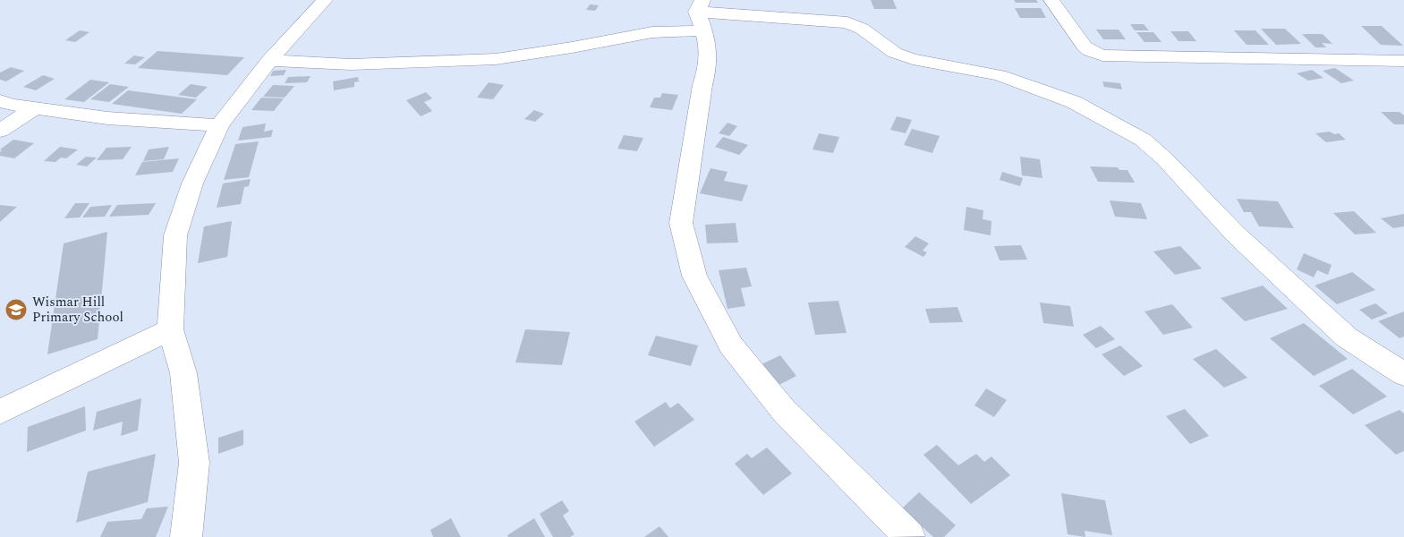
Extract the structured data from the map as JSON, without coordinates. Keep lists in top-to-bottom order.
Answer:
{
  "places": {
    "school or university": ["Wismar Hill Primary School"]
  }
}
